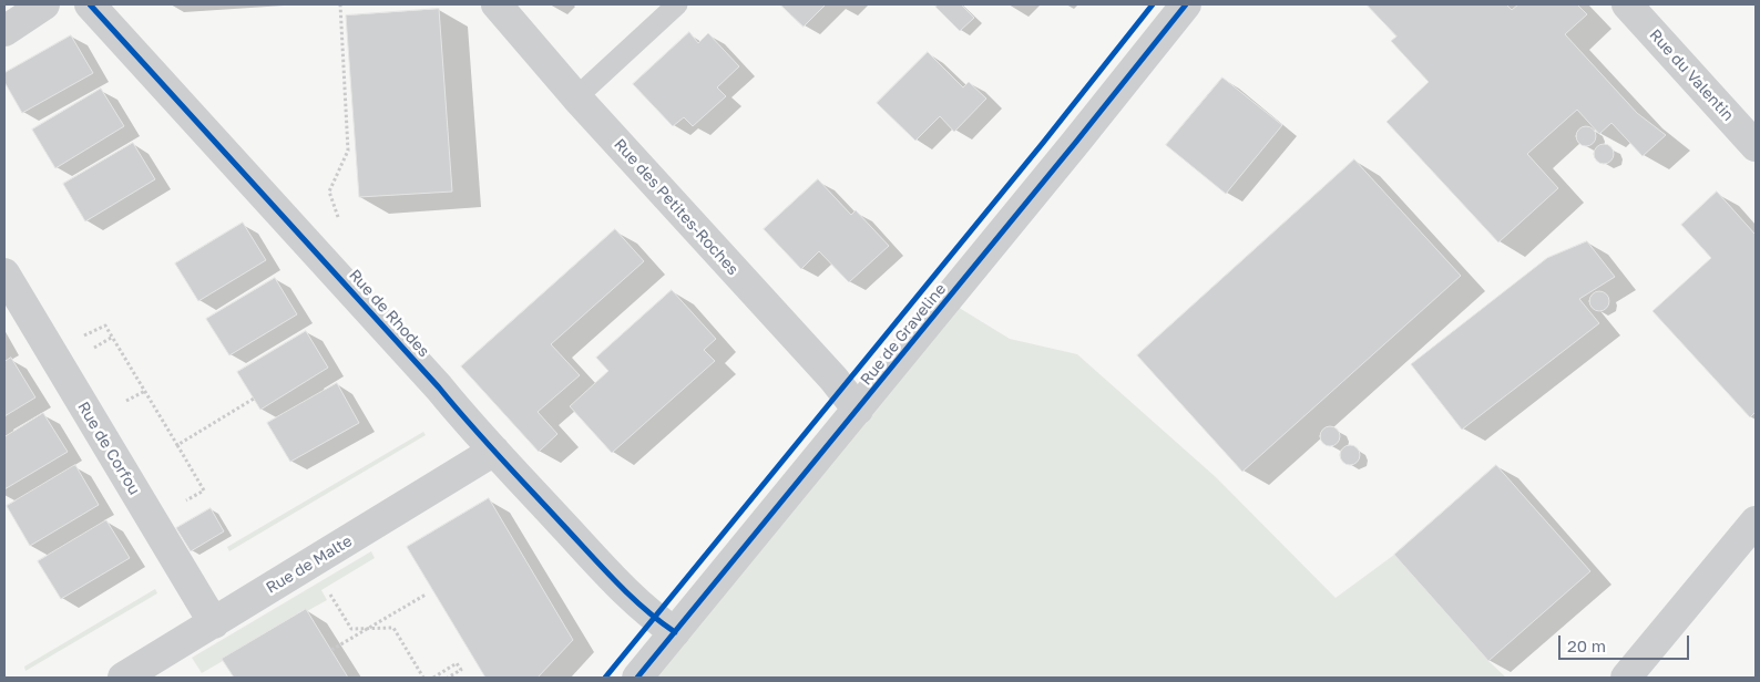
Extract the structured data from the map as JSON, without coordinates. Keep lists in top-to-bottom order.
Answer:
{
  "streets": {
    "street": [
      "Rue du Valentin",
      "Rue des Petites-Roches",
      "Rue de Rhodes",
      "Rue de Graveline",
      "Rue de Corfou",
      "Rue de Malte"
    ]
  },
  "crossings": [
    ["Rue des Petites-Roches", "Rue de Graveline"],
    ["Rue de Rhodes", "Rue de Graveline"],
    ["Rue de Rhodes", "Rue de Malte"],
    ["Rue de Corfou", "Rue de Malte"]
  ],
  "scale_bar": "20 m"
}
